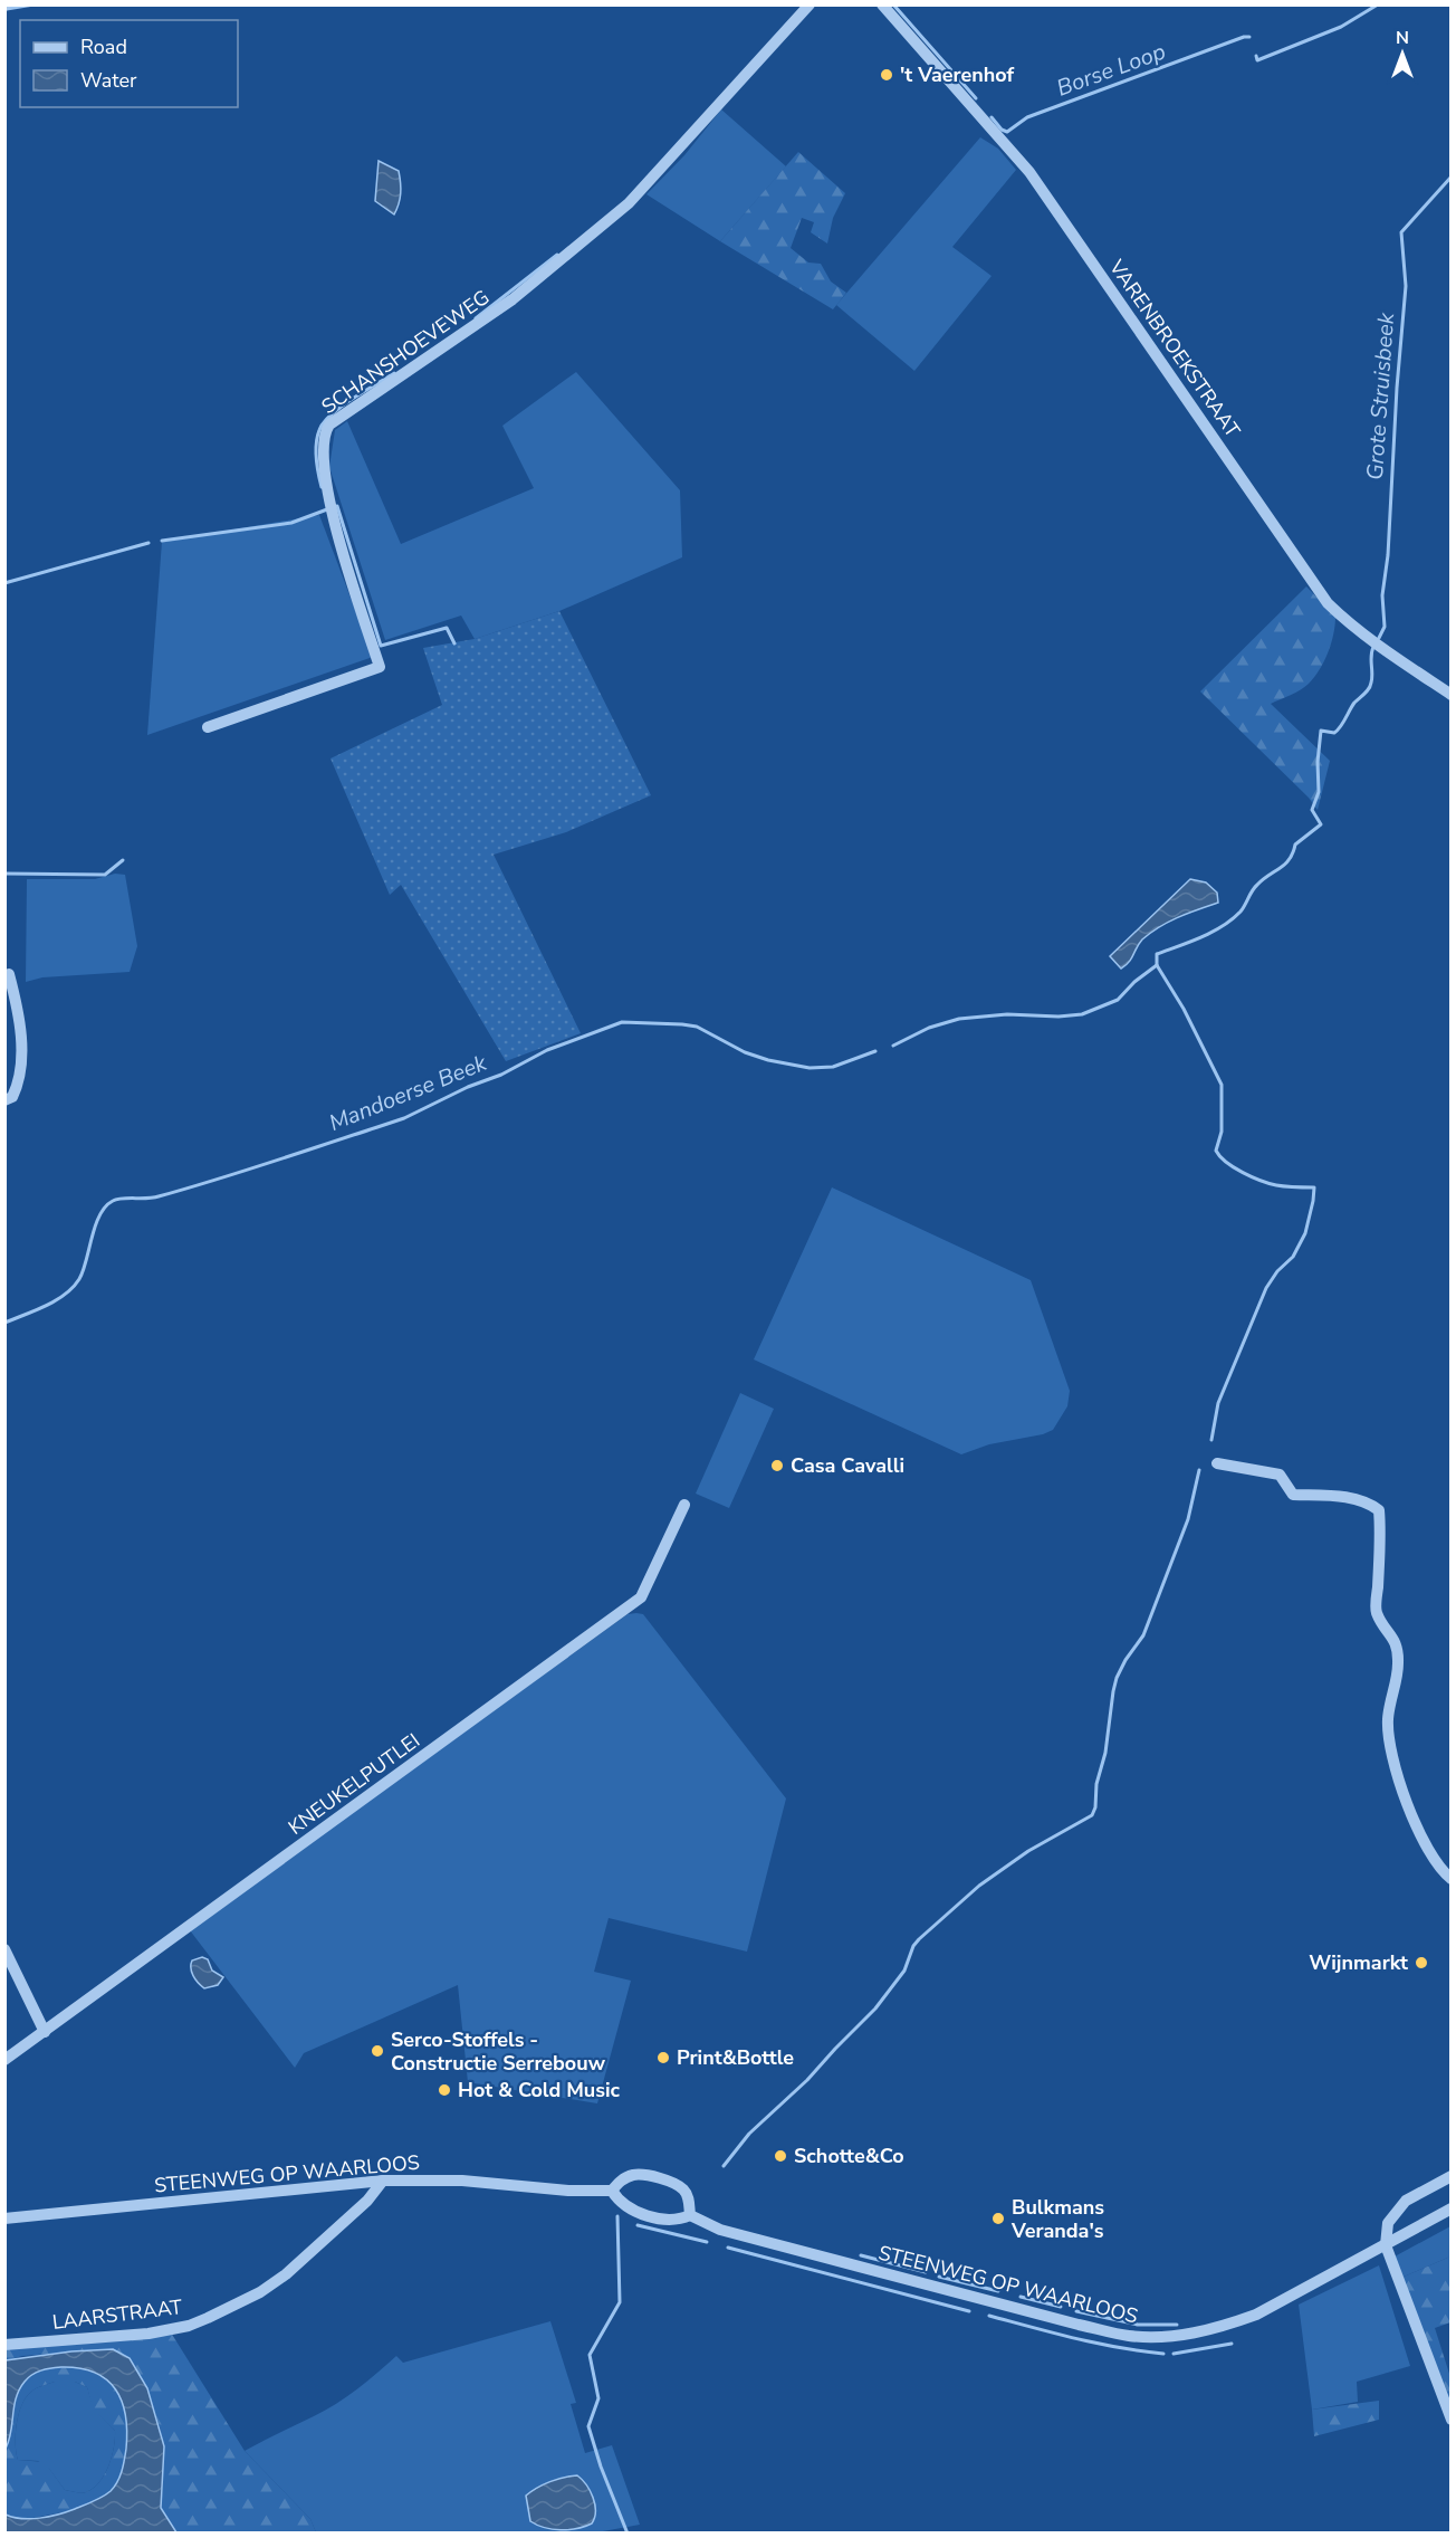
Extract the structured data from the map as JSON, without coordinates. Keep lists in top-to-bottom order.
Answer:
{
  "streets": {
    "street": [
      "VARENBROEKSTRAAT",
      "SCHANSHOEVEWEG",
      "KNEUKELPUTLEI",
      "STEENWEG OP WAARLOOS",
      "LAARSTRAAT"
    ]
  },
  "crossings": [
    ["STEENWEG OP WAARLOOS", "LAARSTRAAT"]
  ],
  "water": ["Borse Loop", "Grote Struisbeek", "Mandoerse Beek"],
  "places": [
    "'t Vaerenhof",
    "Casa Cavalli",
    "Wijnmarkt",
    "Serco-Stoffels - Constructie Serrebouw",
    "Print&Bottle",
    "Hot & Cold Music",
    "Schotte&Co",
    "Bulkmans Veranda's"
  ],
  "legend": ["Road", "Water"],
  "north": "top"
}
